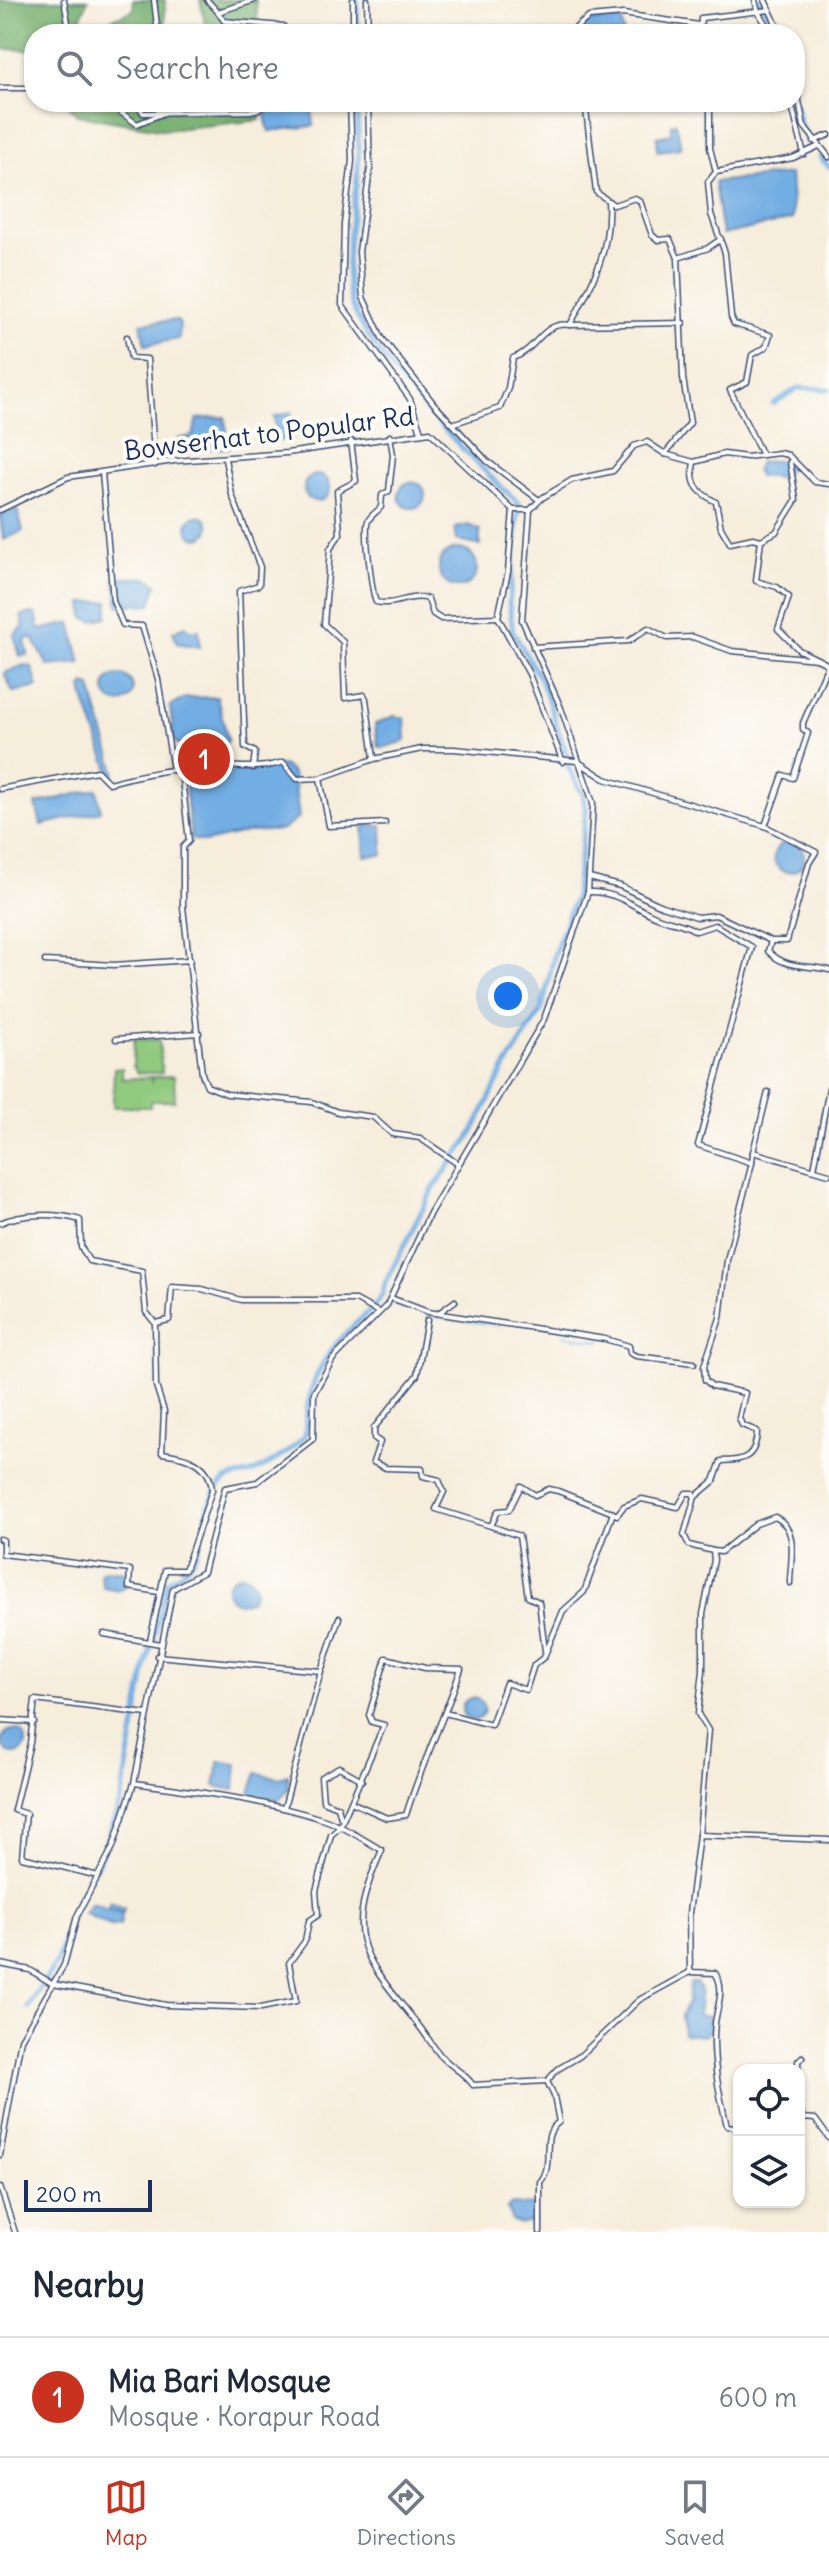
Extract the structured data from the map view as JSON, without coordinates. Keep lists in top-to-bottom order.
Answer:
{
  "streets": {
    "street": ["Bowserhat to Popular Rd"]
  },
  "scale_bar": "200 m",
  "page": {
    "search": "Search here",
    "pins": "1",
    "scale": "200 m",
    "heading": "Nearby",
    "list": [
      {
        "mark": "1",
        "name": "Mia Bari Mosque",
        "note": "Mosque · Korapur Road",
        "value": "600 m"
      }
    ],
    "nav": ["Map", "Directions", "Saved"]
  }
}
